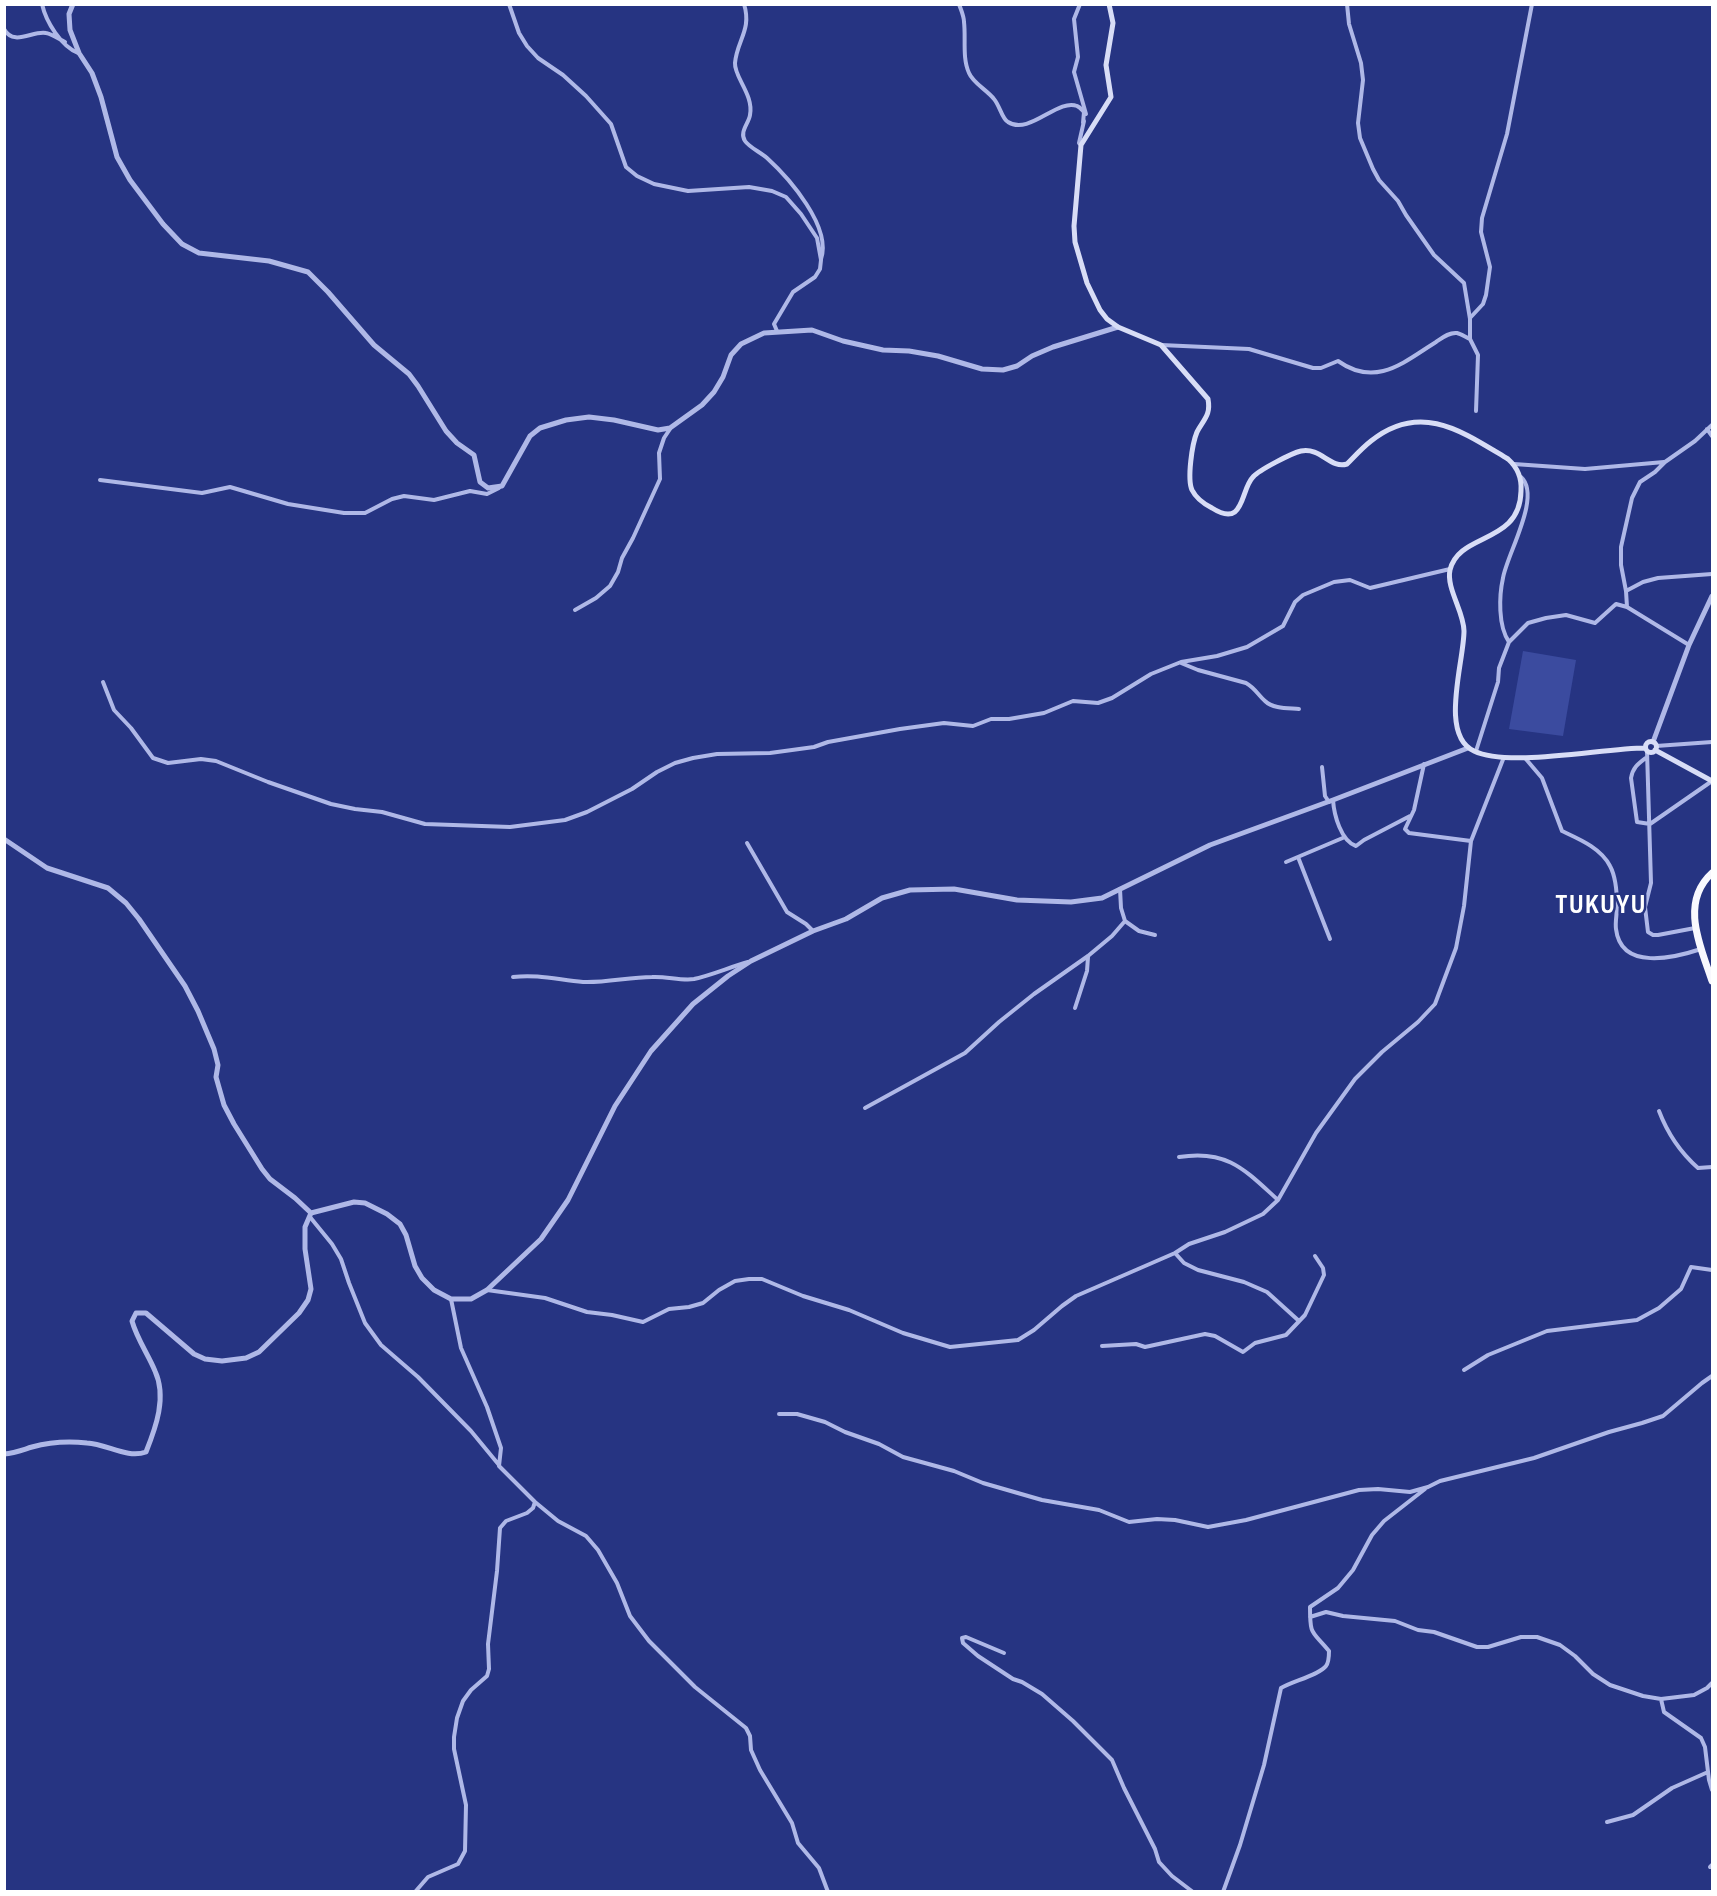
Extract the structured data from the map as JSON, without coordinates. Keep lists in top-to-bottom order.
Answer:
{
  "districts": ["TUKUYU"]
}
